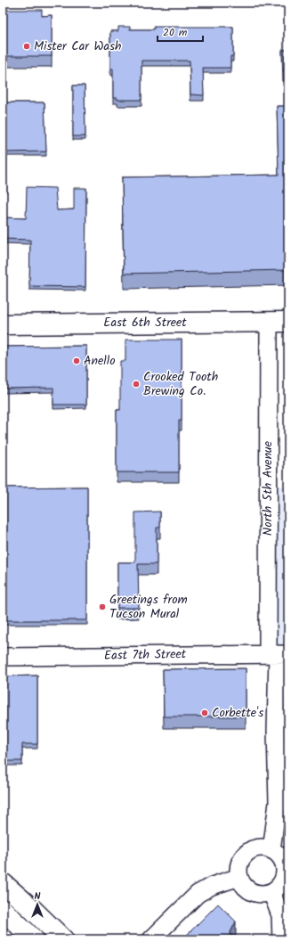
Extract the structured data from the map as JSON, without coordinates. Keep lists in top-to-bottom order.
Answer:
{
  "streets": {
    "main road": ["East 6th Street"],
    "street": ["North 5th Avenue", "East 7th Street"]
  },
  "crossings": [
    ["East 6th Street", "North 5th Avenue"],
    ["North 5th Avenue", "East 7th Street"]
  ],
  "places": [
    "Mister Car Wash",
    "Anello",
    "Crooked Tooth Brewing Co.",
    "Greetings from Tucson Mural",
    "Corbette's"
  ],
  "scale_bar": "20 m",
  "north": "top"
}
